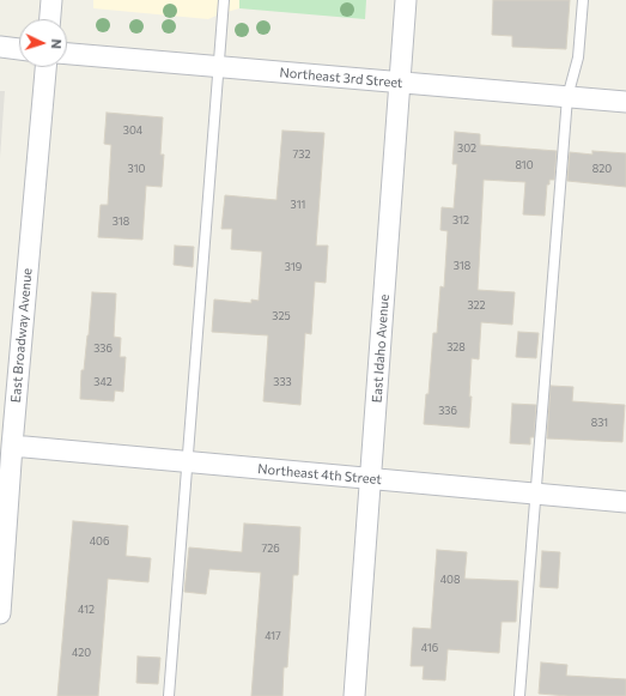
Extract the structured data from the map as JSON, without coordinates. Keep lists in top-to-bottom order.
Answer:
{
  "streets": {
    "street": [
      "Northeast 3rd Street",
      "East Broadway Avenue",
      "East Idaho Avenue",
      "Northeast 4th Street"
    ]
  },
  "crossings": [
    ["Northeast 3rd Street", "East Idaho Avenue"],
    ["East Broadway Avenue", "Northeast 4th Street"],
    ["East Idaho Avenue", "Northeast 4th Street"]
  ],
  "house_numbers": [
    "304",
    "302",
    "732",
    "810",
    "310",
    "820",
    "311",
    "312",
    "318",
    "318",
    "319",
    "322",
    "325",
    "328",
    "336",
    "342",
    "333",
    "336",
    "831",
    "406",
    "726",
    "408",
    "412",
    "417",
    "416",
    "420"
  ],
  "north": "right"
}
